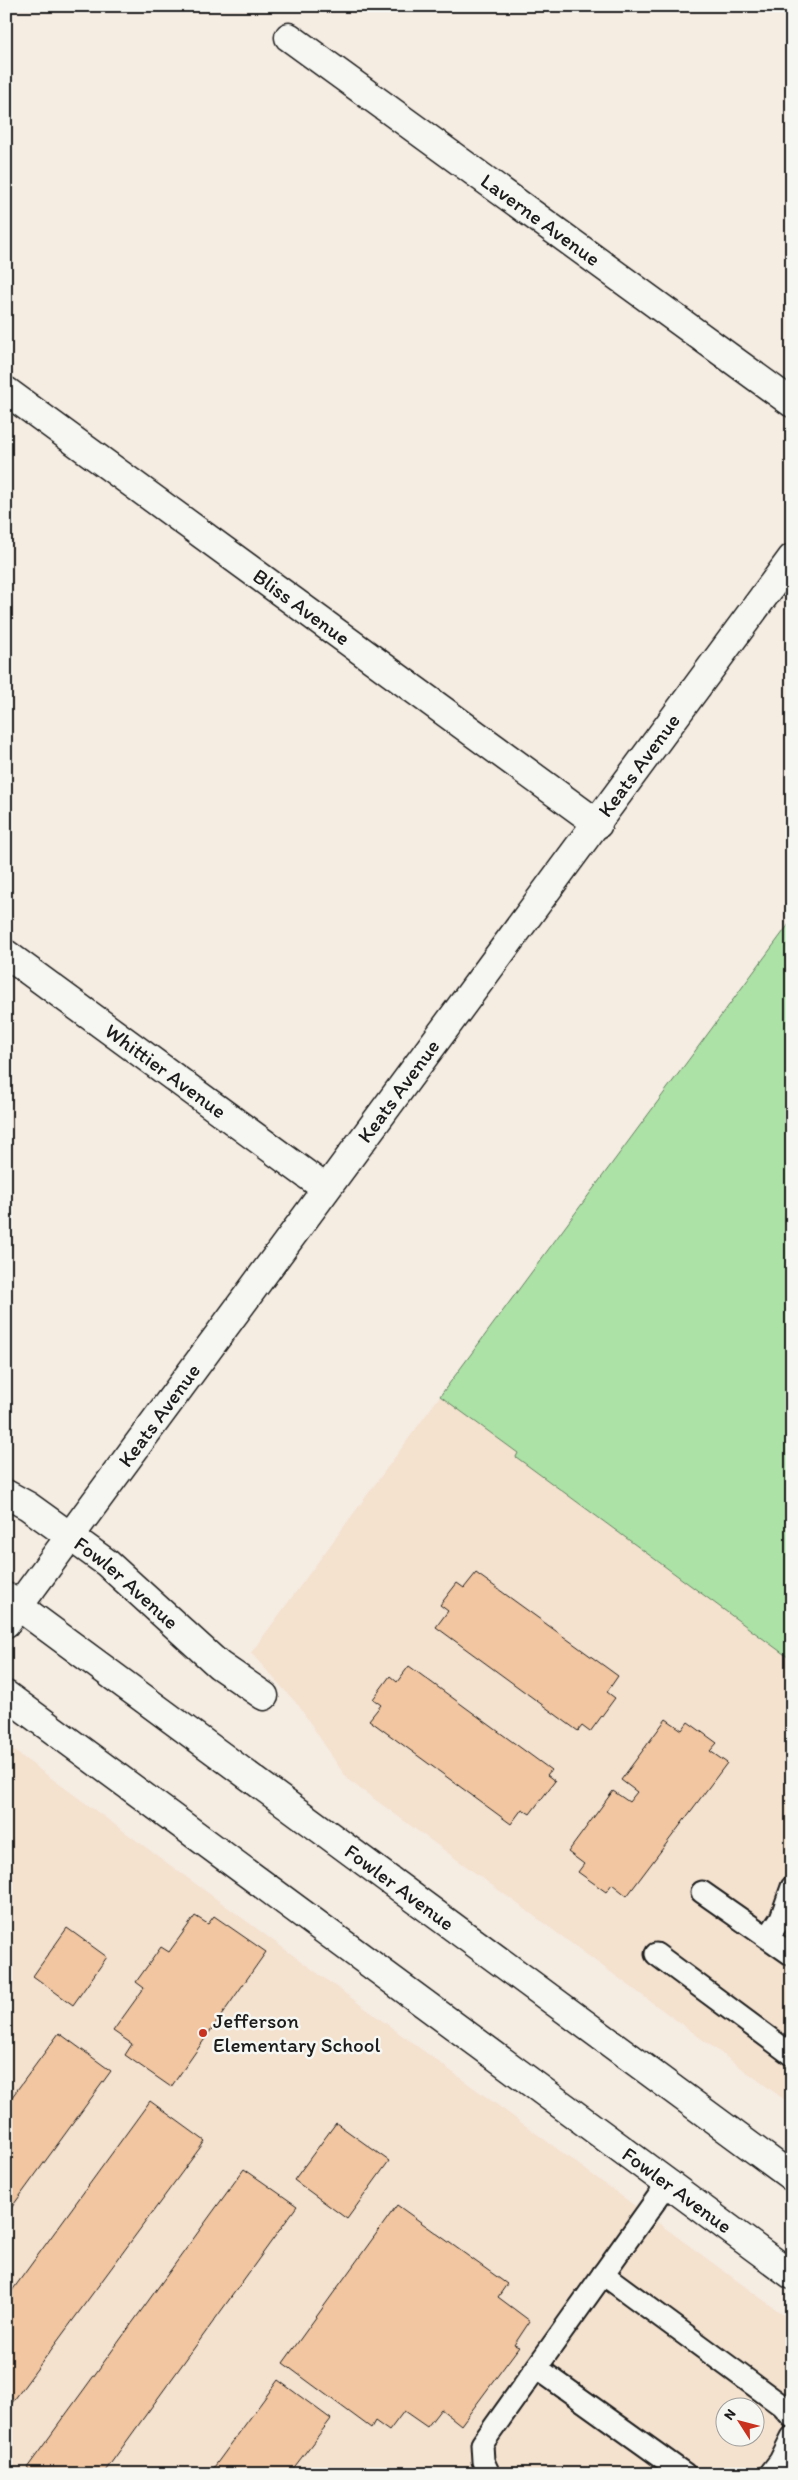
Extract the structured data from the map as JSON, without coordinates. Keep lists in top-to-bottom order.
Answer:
{
  "streets": {
    "street": [
      "Laverne Avenue",
      "Bliss Avenue",
      "Keats Avenue",
      "Whittier Avenue",
      "Fowler Avenue"
    ]
  },
  "crossings": [
    ["Bliss Avenue", "Keats Avenue"],
    ["Keats Avenue", "Whittier Avenue"],
    ["Keats Avenue", "Fowler Avenue"]
  ],
  "places": ["Jefferson Elementary School"],
  "north": "top left"
}
